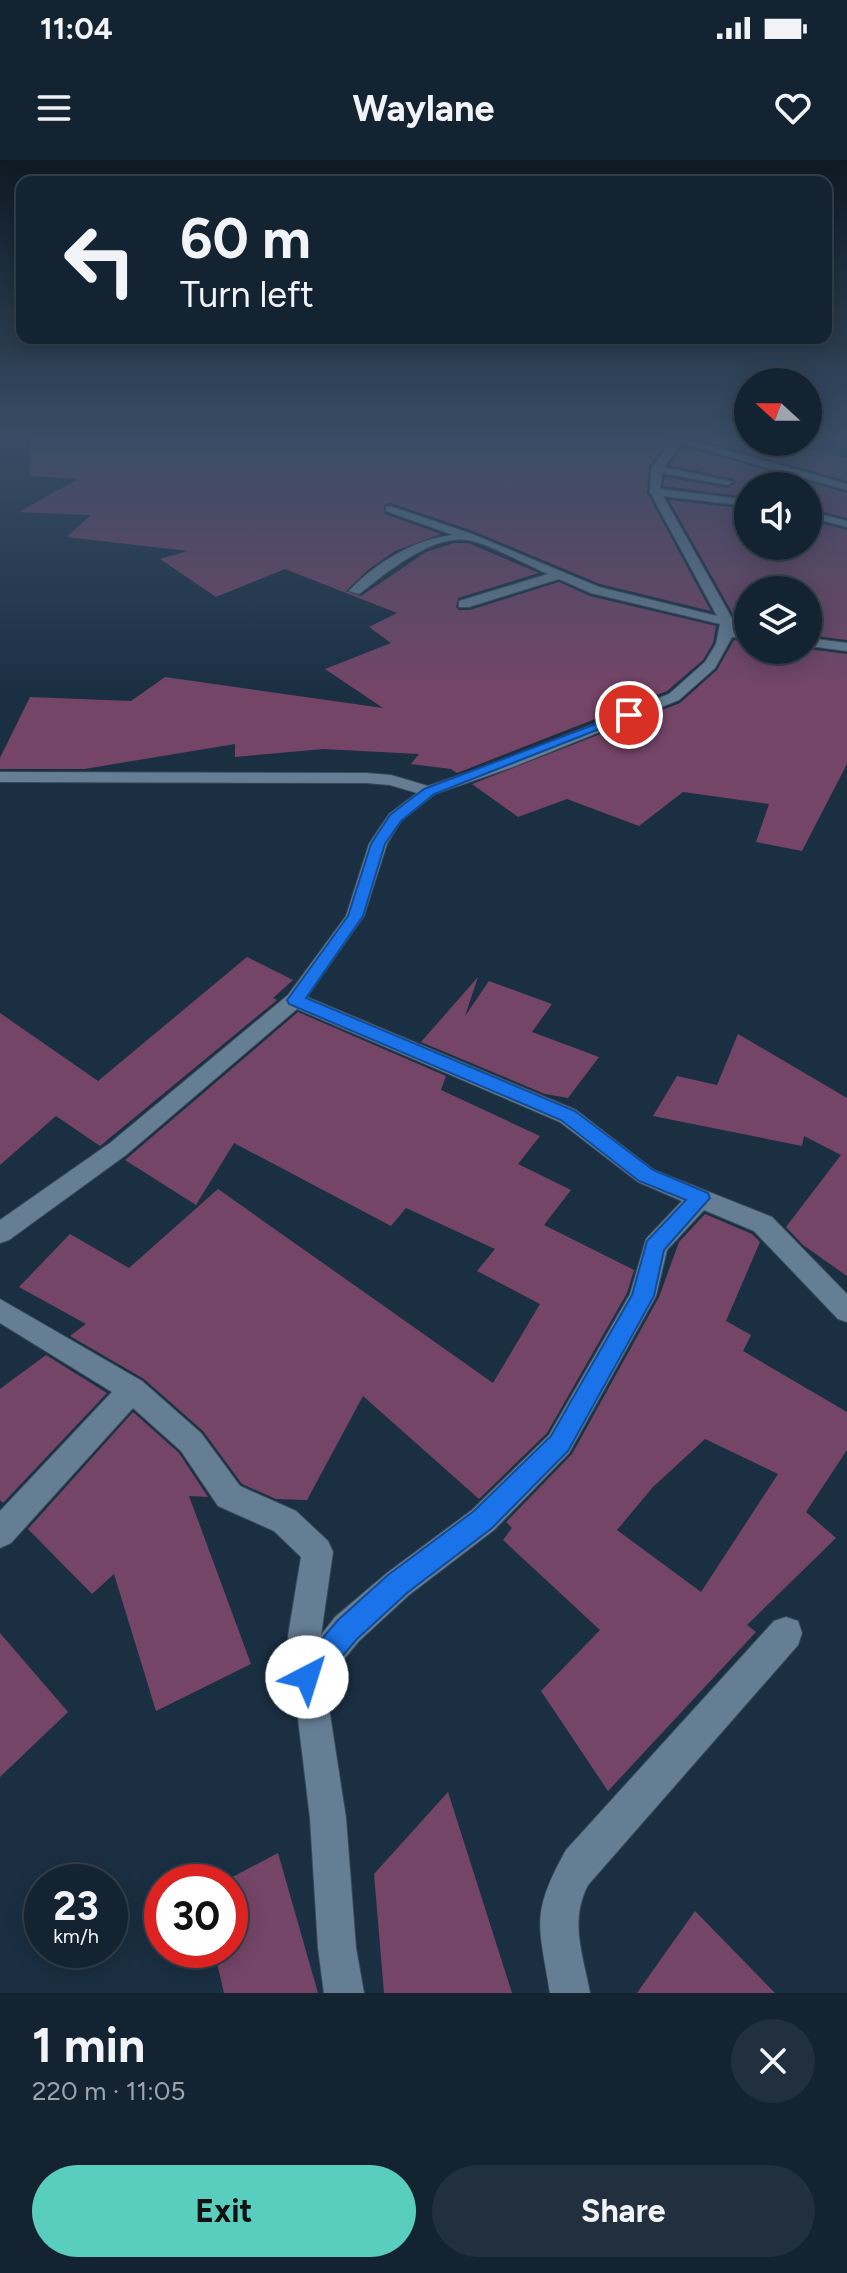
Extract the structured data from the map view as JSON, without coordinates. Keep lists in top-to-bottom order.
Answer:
{
  "north": "left",
  "page": {
    "status": "11:04",
    "header": "Waylane",
    "turn": ["60 m", "Turn left"],
    "speed": "23 km/h",
    "limit": "30",
    "heading": ["1 min", "220 m · 11:05"],
    "buttons": ["Exit", "Share"]
  }
}
